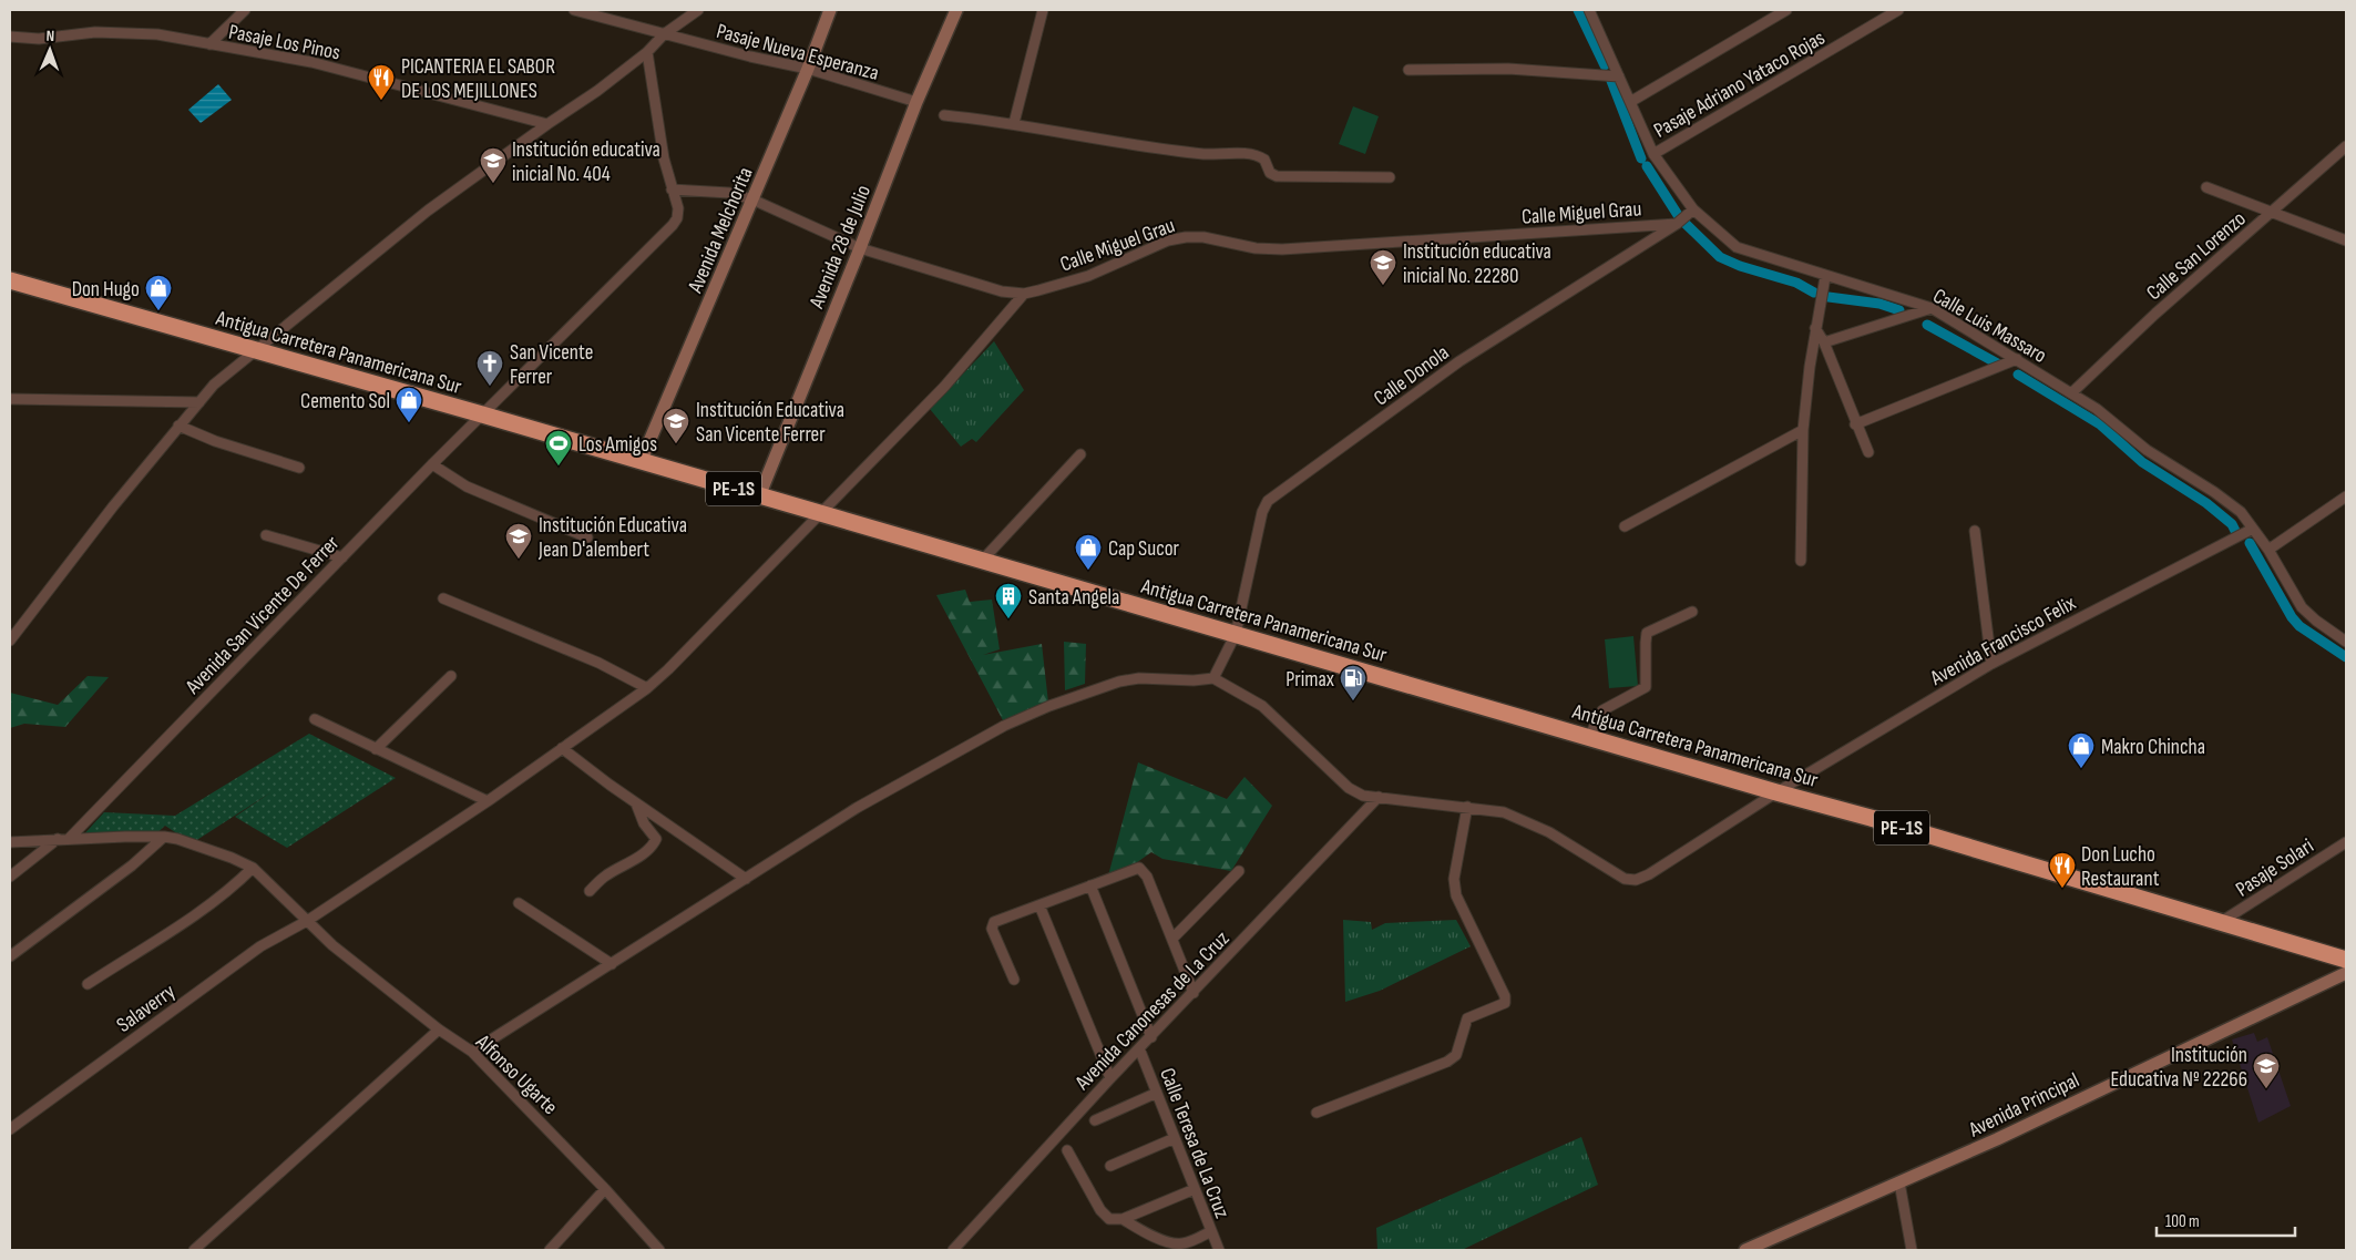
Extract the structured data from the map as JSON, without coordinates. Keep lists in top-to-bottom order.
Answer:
{
  "streets": {
    "highway": ["Antigua Carretera Panamericana Sur", "PE-1S"],
    "main road": ["Avenida Melchorita", "Avenida 28 de Julio", "Avenida Principal"],
    "street": [
      "Pasaje Los Pinos",
      "Pasaje Nueva Esperanza",
      "Pasaje Adriano Yataco Rojas",
      "Calle Miguel Grau",
      "Calle San Lorenzo",
      "Calle Luis Massaro",
      "Calle Donola",
      "Avenida San Vicente De Ferrer",
      "Avenida Francisco Felix",
      "Pasaje Solari",
      "Salaverry",
      "Avenida Canonesas de La Cruz",
      "Alfonso Ugarte",
      "Calle Teresa de La Cruz"
    ]
  },
  "crossings": [
    ["Pasaje Nueva Esperanza", "Avenida Melchorita"],
    ["Pasaje Nueva Esperanza", "Avenida 28 de Julio"],
    ["Pasaje Adriano Yataco Rojas", "Calle Luis Massaro"],
    ["Calle Miguel Grau", "Avenida Melchorita"],
    ["Calle Miguel Grau", "Avenida 28 de Julio"],
    ["Calle Miguel Grau", "Calle Donola"],
    ["Calle Miguel Grau", "Avenida San Vicente De Ferrer"],
    ["Calle Miguel Grau", "Salaverry"],
    ["Avenida Melchorita", "Antigua Carretera Panamericana Sur"],
    ["Avenida 28 de Julio", "Antigua Carretera Panamericana Sur"],
    ["Calle San Lorenzo", "Calle Luis Massaro"],
    ["Calle Luis Massaro", "Calle Donola"],
    ["Calle Luis Massaro", "Avenida Francisco Felix"],
    ["Antigua Carretera Panamericana Sur", "Calle Donola"],
    ["Antigua Carretera Panamericana Sur", "Avenida San Vicente De Ferrer"],
    ["Antigua Carretera Panamericana Sur", "Avenida Francisco Felix"],
    ["Antigua Carretera Panamericana Sur", "Pasaje Solari"],
    ["Antigua Carretera Panamericana Sur", "Salaverry"],
    ["Salaverry", "Alfonso Ugarte"],
    ["Avenida Canonesas de La Cruz", "Calle Teresa de La Cruz"]
  ],
  "places": {
    "restaurant": ["PICANTERIA EL SABOR DE LOS MEJILLONES", "Don Lucho Restaurant"],
    "school or university": [
      "Institución educativa inicial No. 404",
      "Institución educativa inicial No. 22280",
      "Institución Educativa San Vicente Ferrer",
      "Institución Educativa Jean D'alembert",
      "Institución Educativa Nº 22266"
    ],
    "shop": [
      "Don Hugo",
      "Cemento Sol",
      "Cap Sucor",
      "Makro Chincha"
    ],
    "church": ["San Vicente Ferrer"],
    "sports": ["Los Amigos"],
    "building": ["Santa Angela"],
    "fuel station": ["Primax"]
  },
  "scale_bar": "100 m",
  "north": "top"
}
